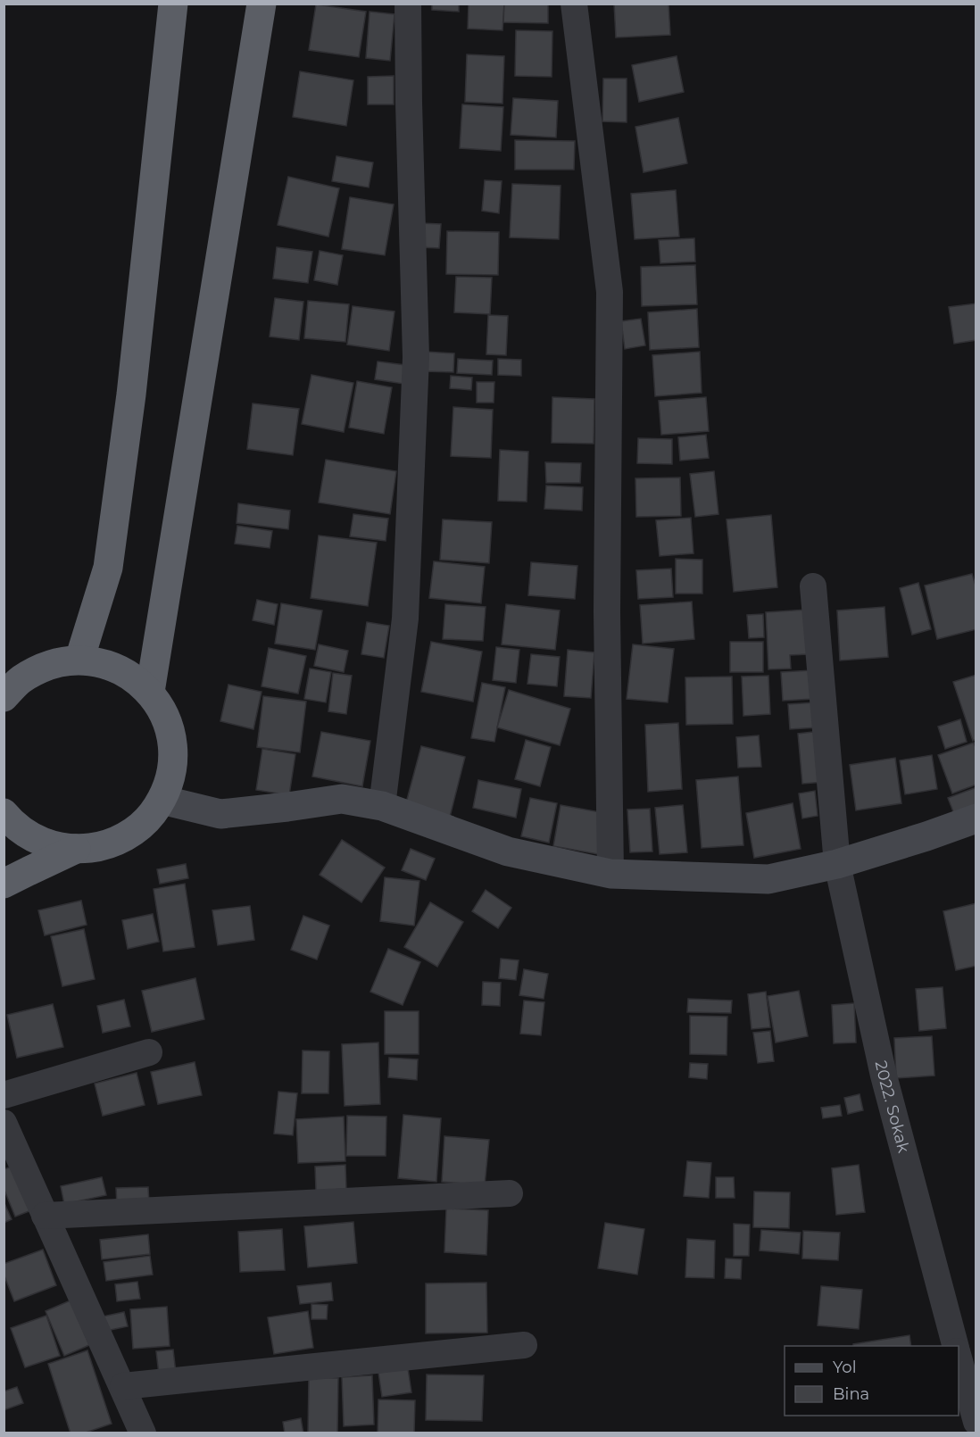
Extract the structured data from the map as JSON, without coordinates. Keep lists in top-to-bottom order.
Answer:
{
  "streets": {
    "street": ["2022. Sokak"]
  },
  "legend": ["Yol", "Bina"]
}
